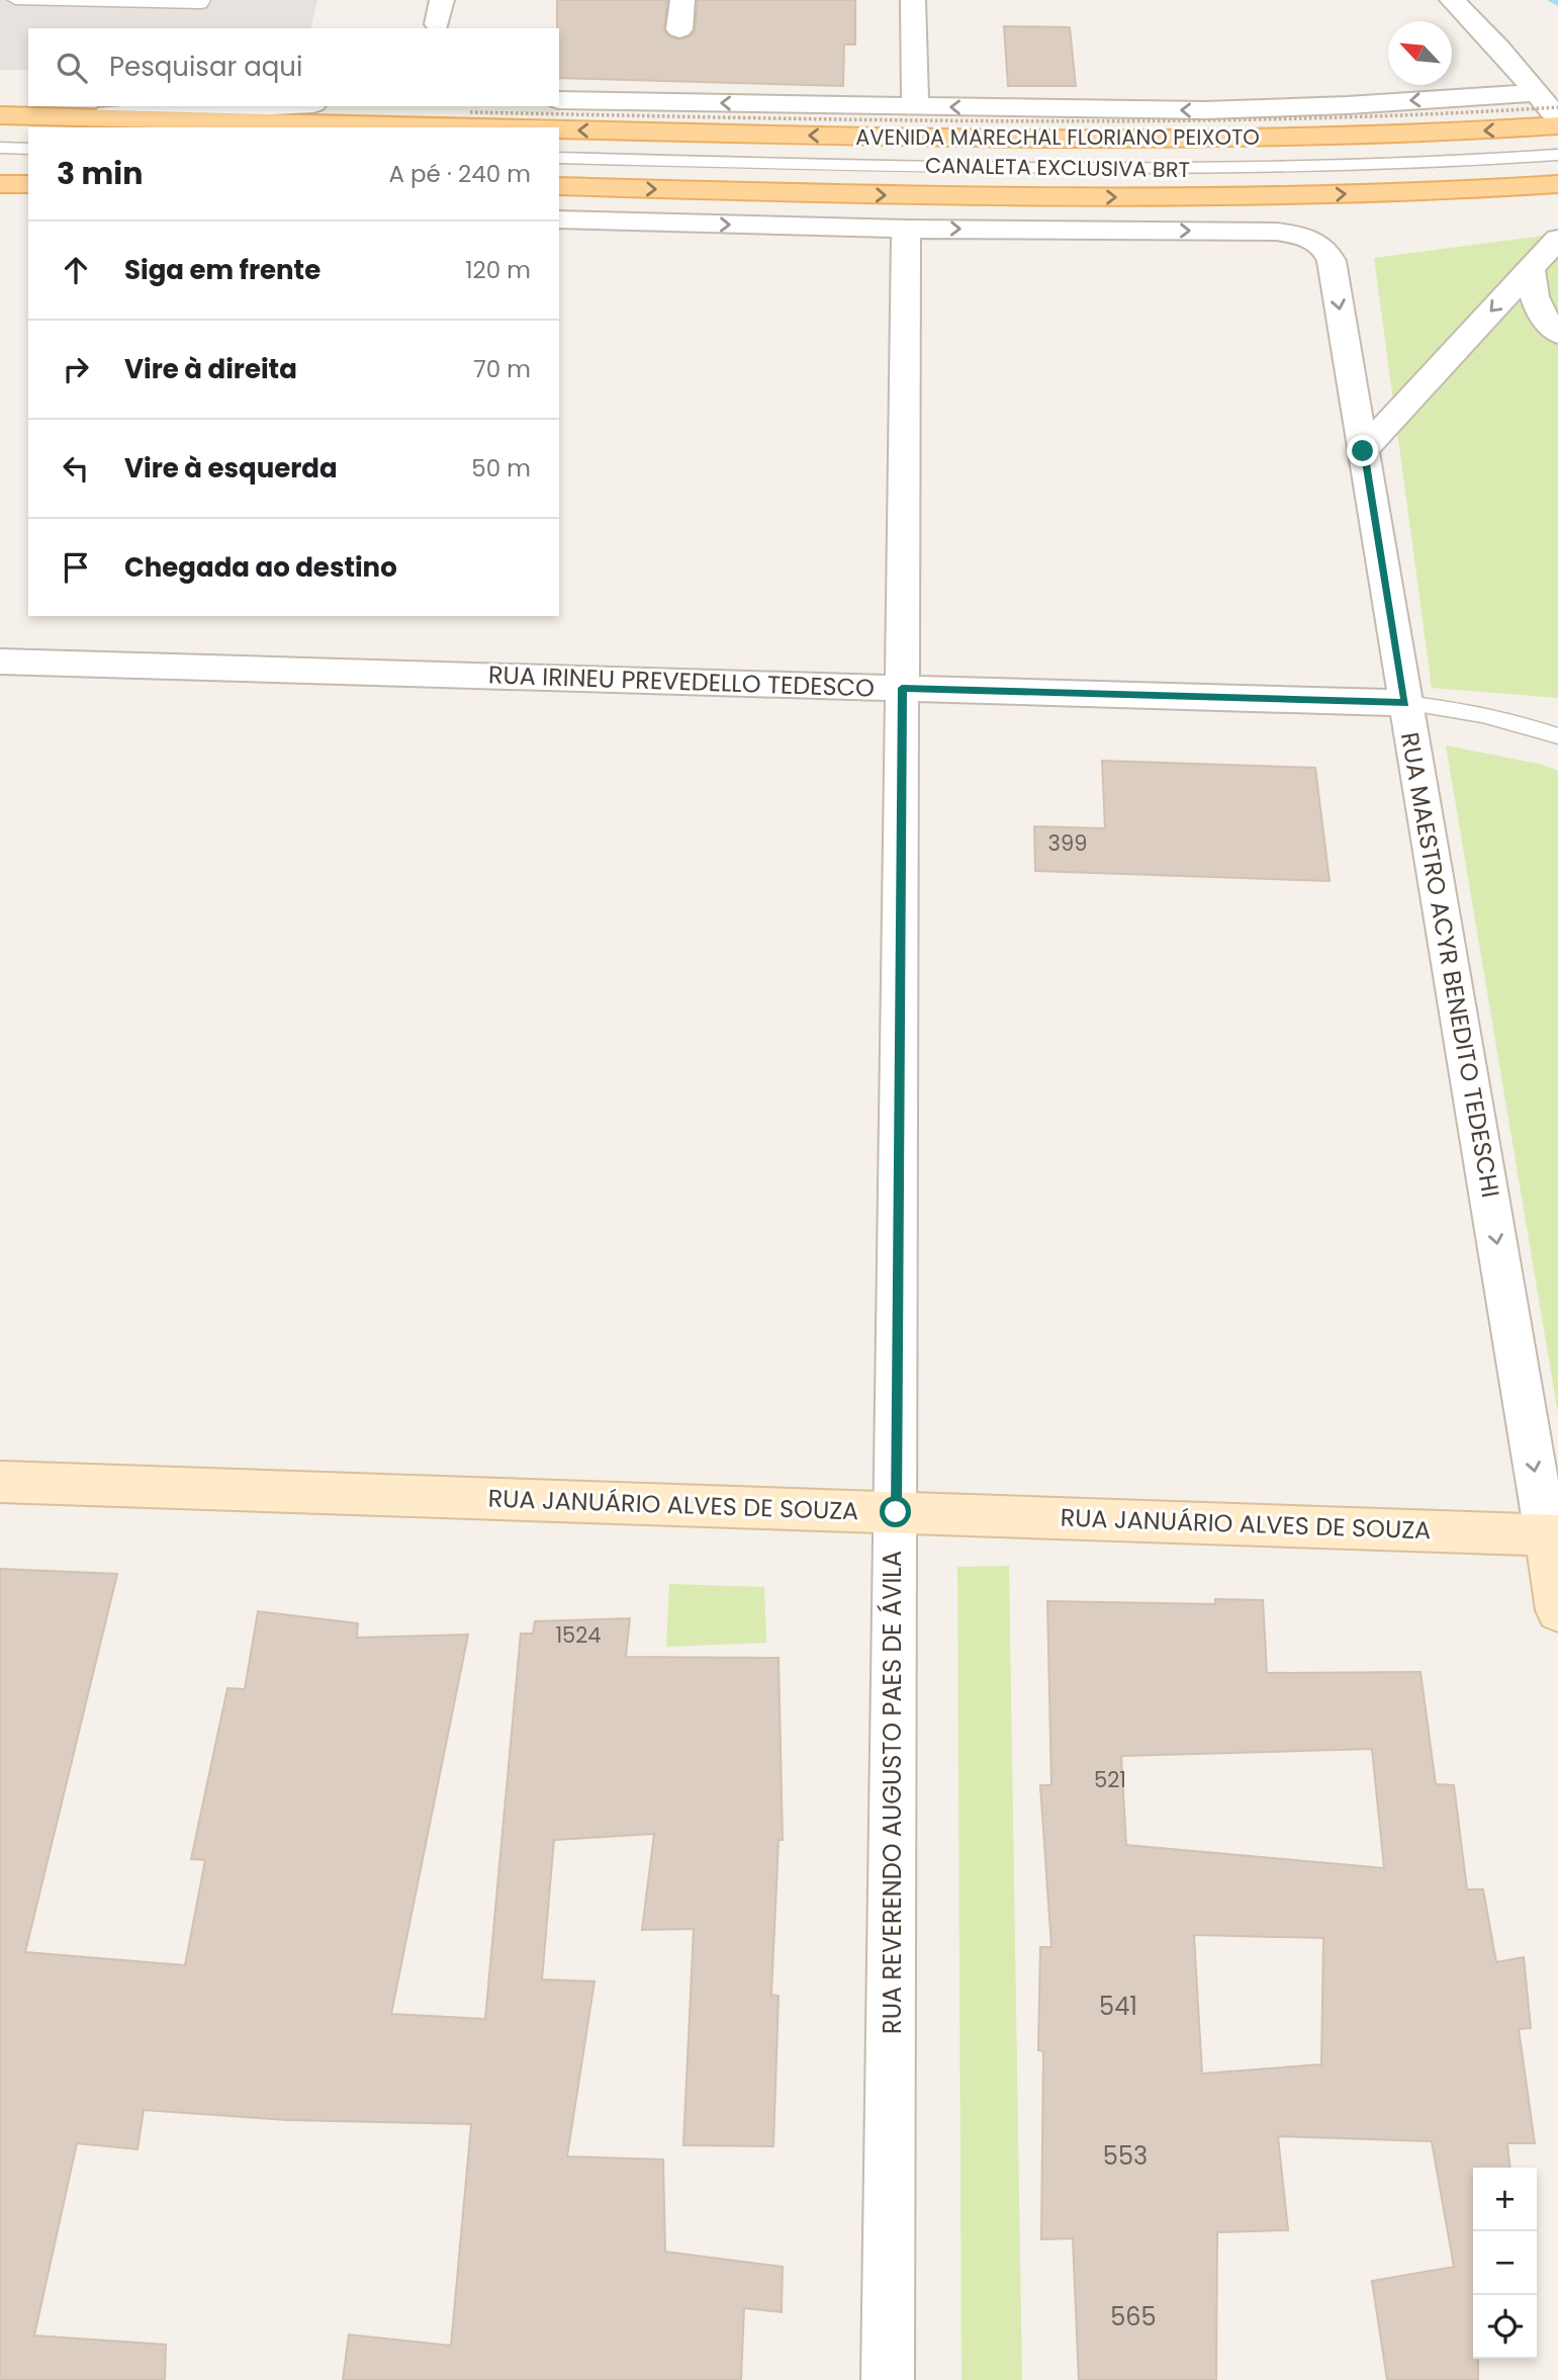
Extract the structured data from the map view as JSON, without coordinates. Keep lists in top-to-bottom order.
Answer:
{
  "streets": {
    "main road": ["AVENIDA MARECHAL FLORIANO PEIXOTO", "RUA MAESTRO ACYR BENEDITO TEDESCHI", "RUA JANUÁRIO ALVES DE SOUZA"],
    "street": ["RUA IRINEU PREVEDELLO TEDESCO", "RUA REVERENDO AUGUSTO PAES DE ÁVILA"],
    "lane": ["CANALETA EXCLUSIVA BRT"]
  },
  "crossings": [
    ["RUA IRINEU PREVEDELLO TEDESCO", "RUA MAESTRO ACYR BENEDITO TEDESCHI"],
    ["RUA IRINEU PREVEDELLO TEDESCO", "RUA REVERENDO AUGUSTO PAES DE ÁVILA"],
    ["RUA MAESTRO ACYR BENEDITO TEDESCHI", "RUA JANUÁRIO ALVES DE SOUZA"],
    ["RUA MAESTRO ACYR BENEDITO TEDESCHI", "RUA REVERENDO AUGUSTO PAES DE ÁVILA"],
    ["RUA JANUÁRIO ALVES DE SOUZA", "RUA REVERENDO AUGUSTO PAES DE ÁVILA"]
  ],
  "one_way": ["RUA MAESTRO ACYR BENEDITO TEDESCHI"],
  "house_numbers": [
    "399",
    "1524",
    "521",
    "541",
    "553",
    "565"
  ],
  "north": "top left",
  "page": {
    "search": "Pesquisar aqui",
    "heading": ["3 min", "A pé · 240 m"],
    "list": [
      ["Siga em frente", "120 m"],
      ["Vire à direita", "70 m"],
      ["Vire à esquerda", "50 m"],
      "Chegada ao destino"
    ],
    "map_buttons": ["+", "−"]
  }
}
